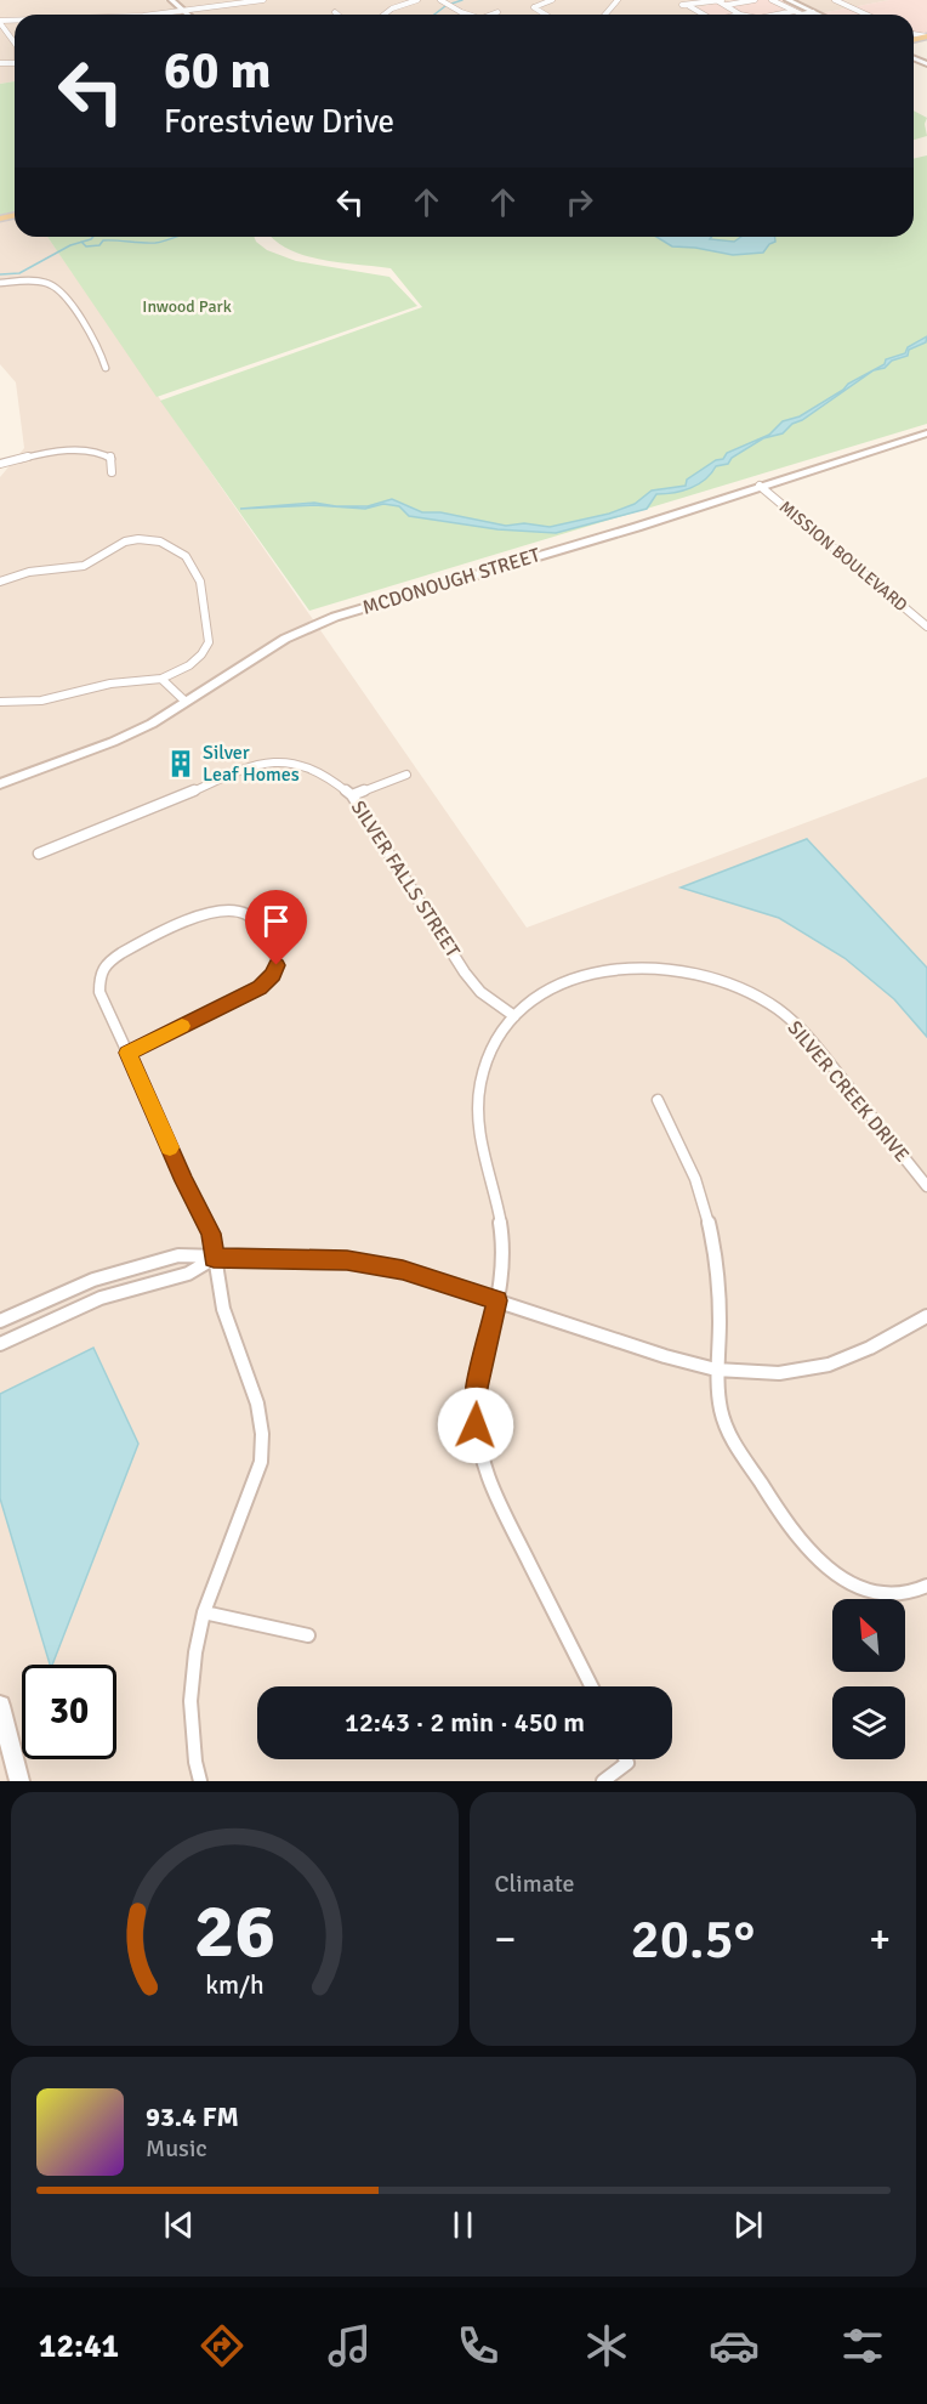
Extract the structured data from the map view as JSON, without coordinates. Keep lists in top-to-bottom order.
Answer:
{
  "streets": {
    "street": [
      "MISSION BOULEVARD",
      "MCDONOUGH STREET",
      "SILVER FALLS STREET",
      "SILVER CREEK DRIVE"
    ]
  },
  "crossings": [
    ["MISSION BOULEVARD", "MCDONOUGH STREET"],
    ["SILVER FALLS STREET", "SILVER CREEK DRIVE"]
  ],
  "parks": ["Inwood Park"],
  "places": {
    "building": ["Silver Leaf Homes"]
  },
  "north": "top left",
  "page": {
    "turn": ["60 m", "Forestview Drive"],
    "limit": "30",
    "trip": "12:43 · 2 min · 450 m",
    "tile": "Climate",
    "heat": ["−", "20.5°", "+"],
    "song": ["93.4 FM", "Music"],
    "tabs": "12:41",
    "gauge": ["26", "km/h"]
  }
}
